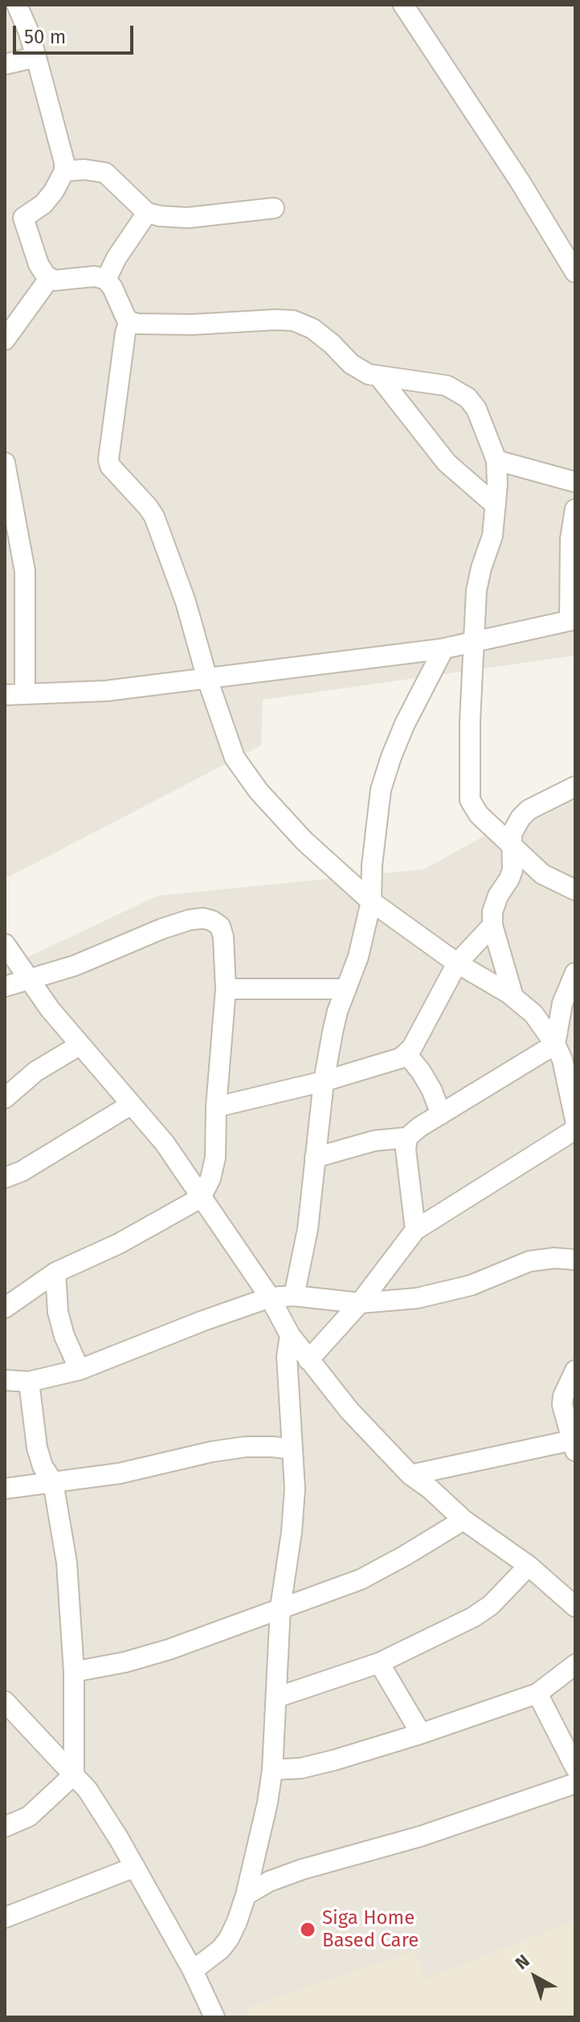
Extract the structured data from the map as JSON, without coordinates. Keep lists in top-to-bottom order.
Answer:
{
  "places": ["Siga Home Based Care"],
  "scale_bar": "50 m",
  "north": "top left"
}
